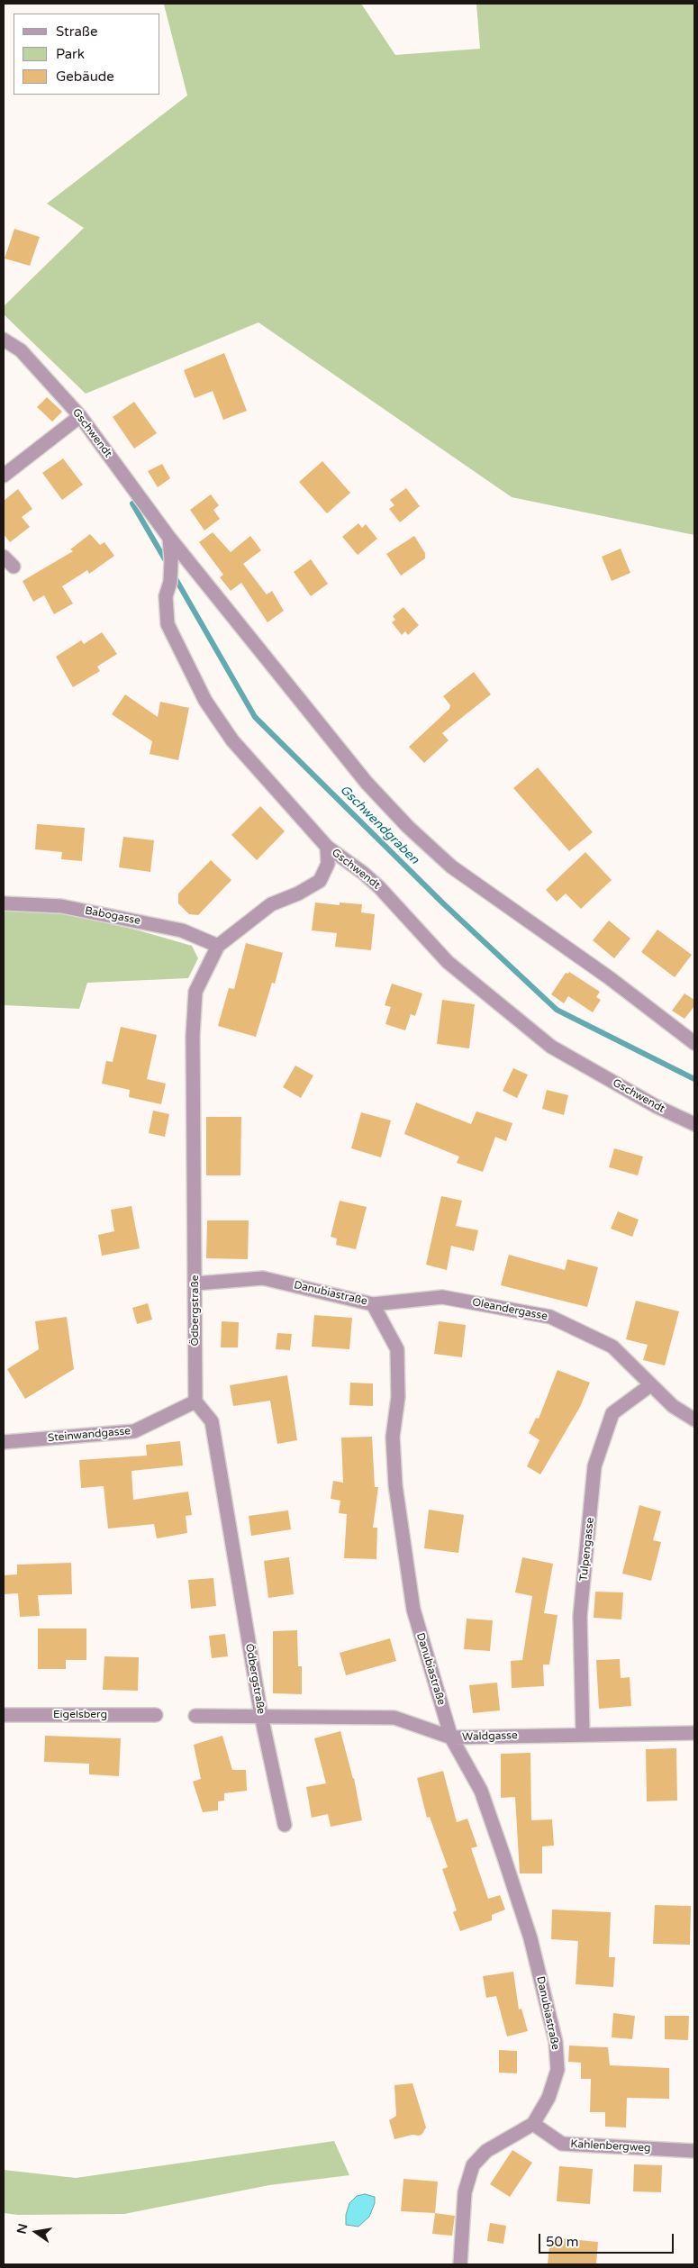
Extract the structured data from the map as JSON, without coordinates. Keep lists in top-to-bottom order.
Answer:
{
  "streets": {
    "street": [
      "Gschwendt",
      "Babogasse",
      "Danubiastraße",
      "Oleandergasse",
      "Ödbergstraße",
      "Steinwandgasse",
      "Tulpengasse",
      "Eigelsberg",
      "Waldgasse",
      "Kahlenbergweg"
    ]
  },
  "crossings": [
    ["Gschwendt", "Ödbergstraße"],
    ["Babogasse", "Ödbergstraße"],
    ["Danubiastraße", "Oleandergasse"],
    ["Danubiastraße", "Ödbergstraße"],
    ["Danubiastraße", "Waldgasse"],
    ["Danubiastraße", "Kahlenbergweg"],
    ["Oleandergasse", "Tulpengasse"],
    ["Ödbergstraße", "Steinwandgasse"],
    ["Ödbergstraße", "Waldgasse"],
    ["Tulpengasse", "Waldgasse"]
  ],
  "water": ["Gschwendgraben"],
  "legend": ["Straße", "Park", "Gebäude"],
  "scale_bar": "50 m",
  "north": "left"
}
